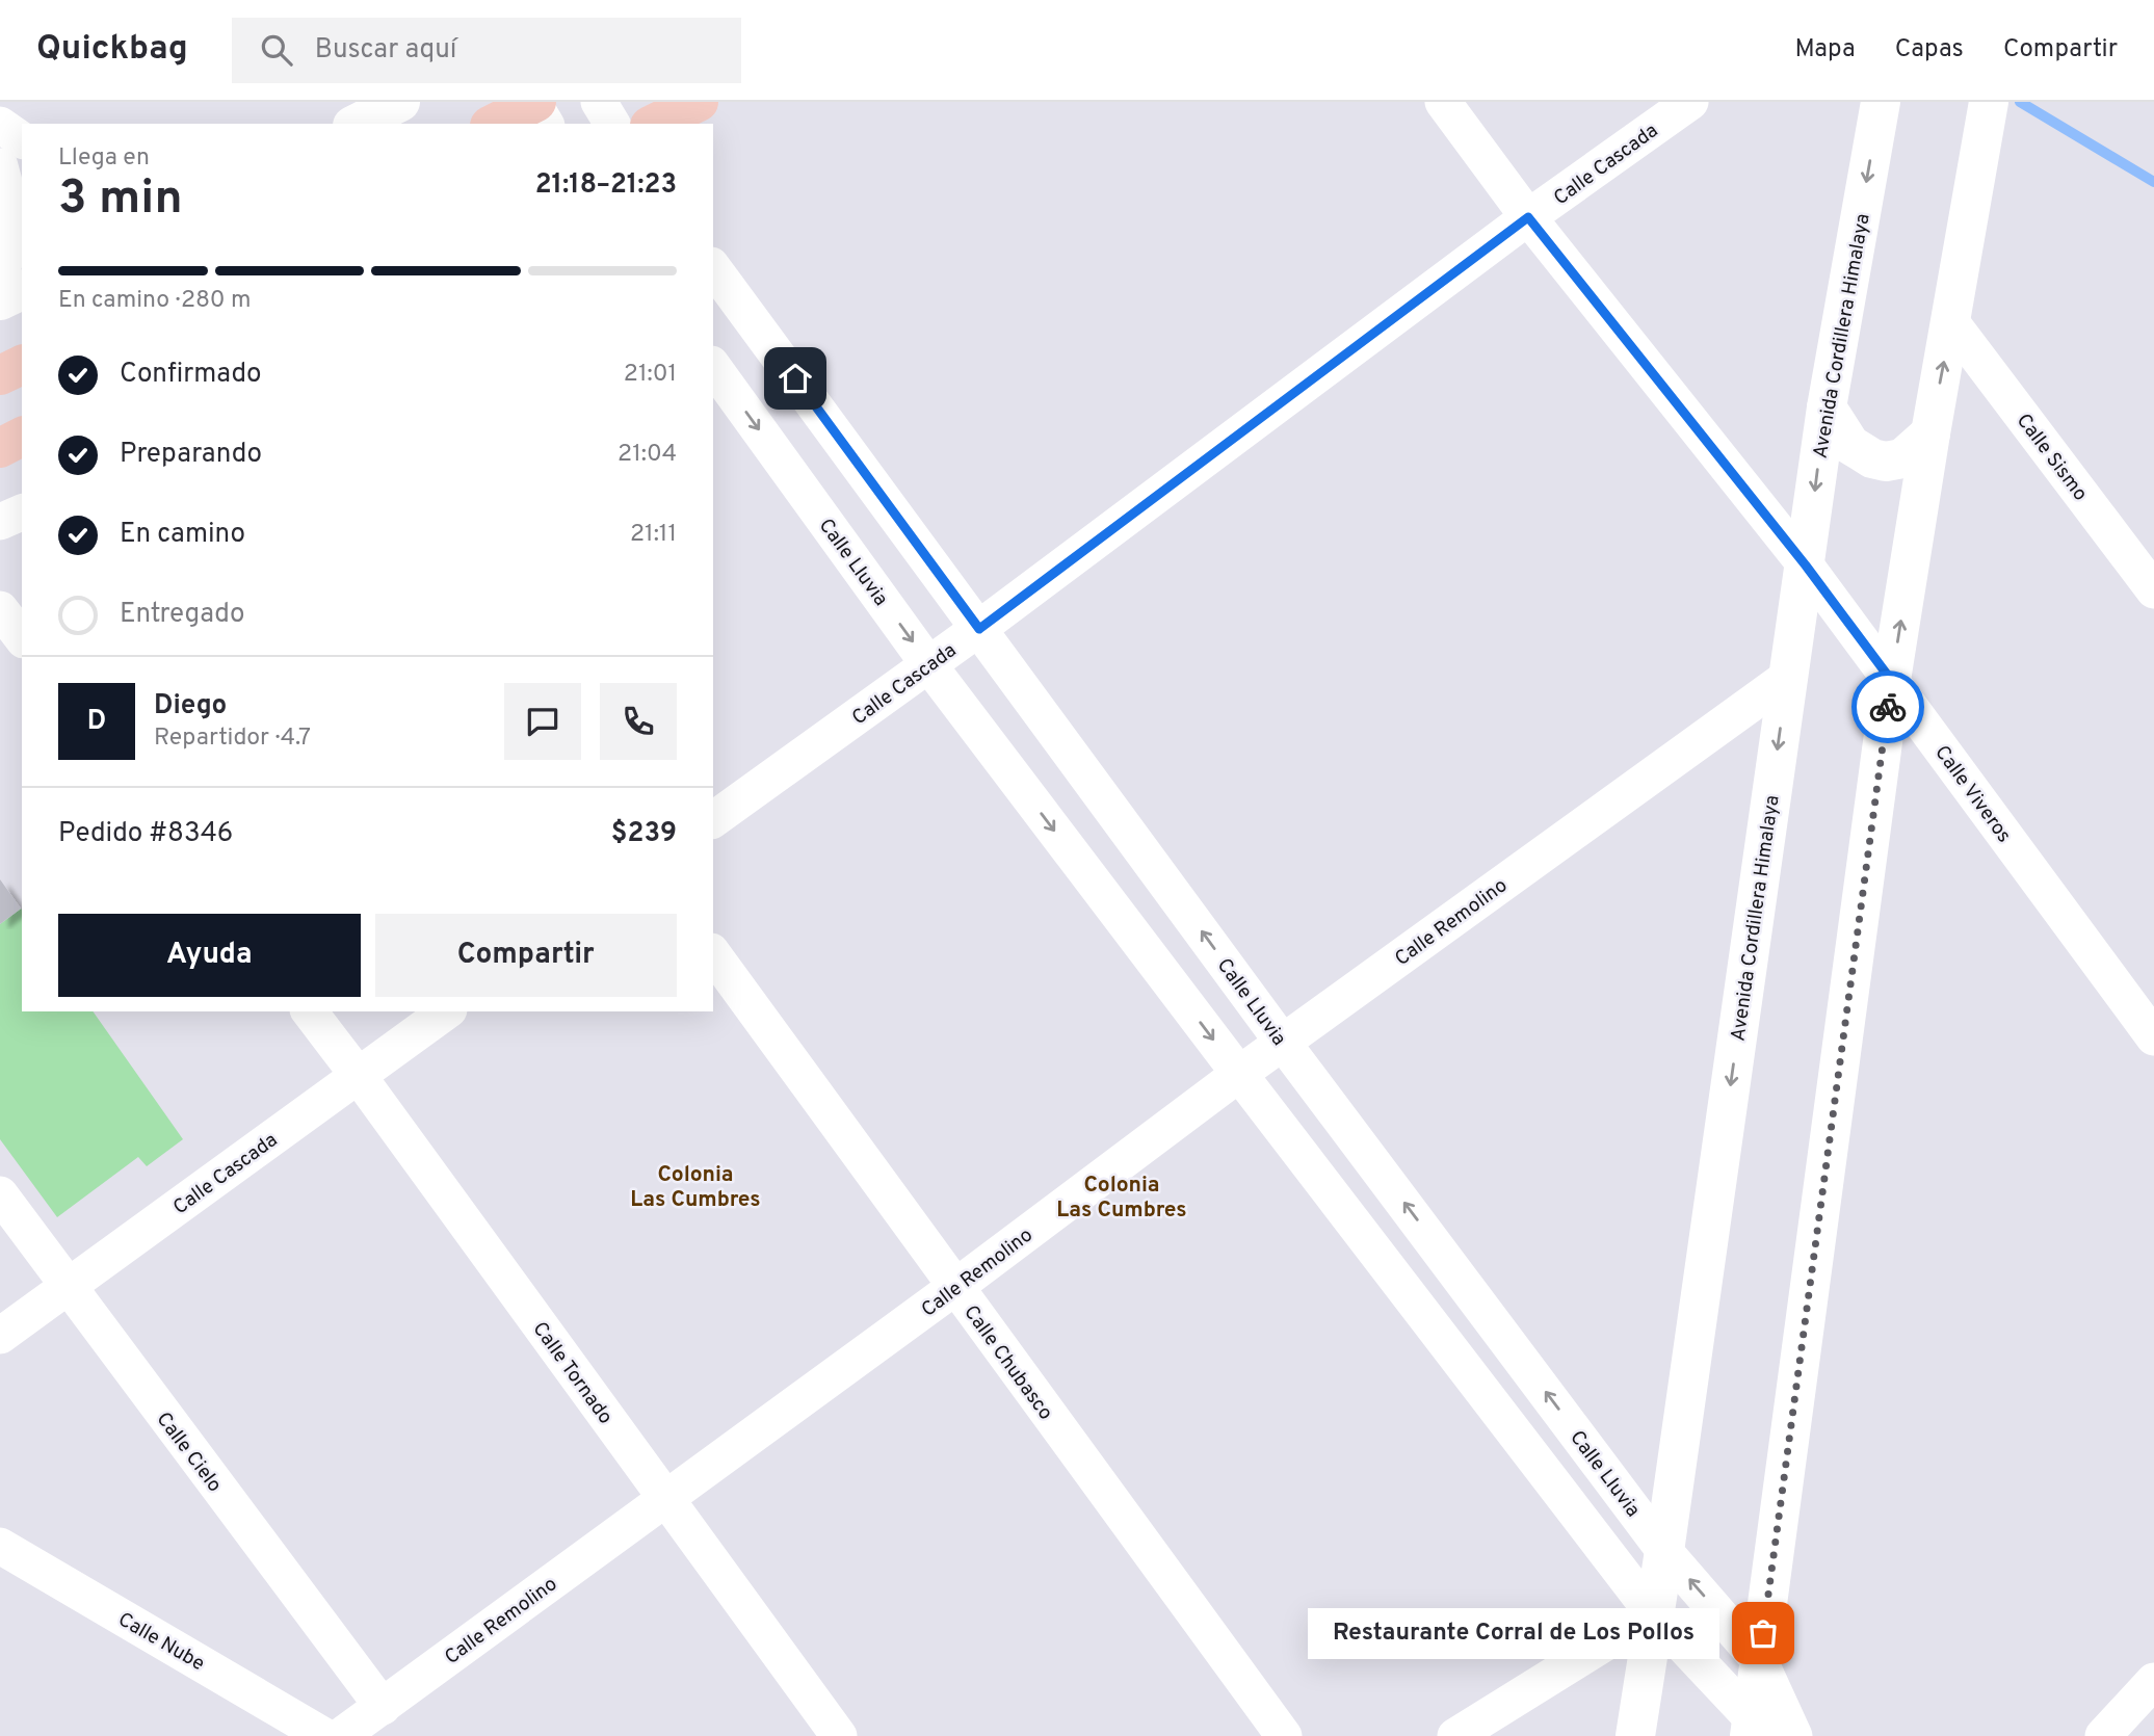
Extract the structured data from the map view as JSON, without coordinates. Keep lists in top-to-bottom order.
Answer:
{
  "streets": {
    "main road": ["Avenida Cordillera Himalaya"],
    "street": [
      "Calle Cascada",
      "Calle Sismo",
      "Calle Lluvia",
      "Calle Viveros",
      "Calle Remolino",
      "Calle Chubasco",
      "Calle Tornado",
      "Calle Cielo",
      "Calle Nube"
    ]
  },
  "crossings": [
    ["Calle Cascada", "Calle Lluvia"],
    ["Calle Cascada", "Calle Viveros"],
    ["Calle Cascada", "Calle Tornado"],
    ["Calle Cascada", "Calle Cielo"],
    ["Avenida Cordillera Himalaya", "Calle Lluvia"],
    ["Avenida Cordillera Himalaya", "Calle Viveros"],
    ["Avenida Cordillera Himalaya", "Calle Remolino"],
    ["Calle Lluvia", "Calle Remolino"],
    ["Calle Remolino", "Calle Chubasco"],
    ["Calle Remolino", "Calle Tornado"],
    ["Calle Remolino", "Calle Cielo"]
  ],
  "districts": ["Colonia Las Cumbres", "Colonia Las Cumbres"],
  "places": ["Restaurante Corral de Los Pollos"],
  "page": {
    "header": "Quickbag",
    "search": "Buscar aquí",
    "nav": ["Mapa", "Capas", "Compartir"],
    "heading": ["3 min", "Llega en", "21:18–21:23"],
    "panel": [
      "Diego",
      "Repartidor · 4.7",
      "Pedido #8346",
      "$239"
    ],
    "bar": "En camino · 280 m",
    "list": [
      ["Confirmado", "21:01"],
      ["Preparando", "21:04"],
      ["En camino", "21:11"],
      "Entregado"
    ],
    "round": "D",
    "buttons": ["Ayuda", "Compartir"],
    "bubble": "Restaurante Corral de Los Pollos"
  }
}
